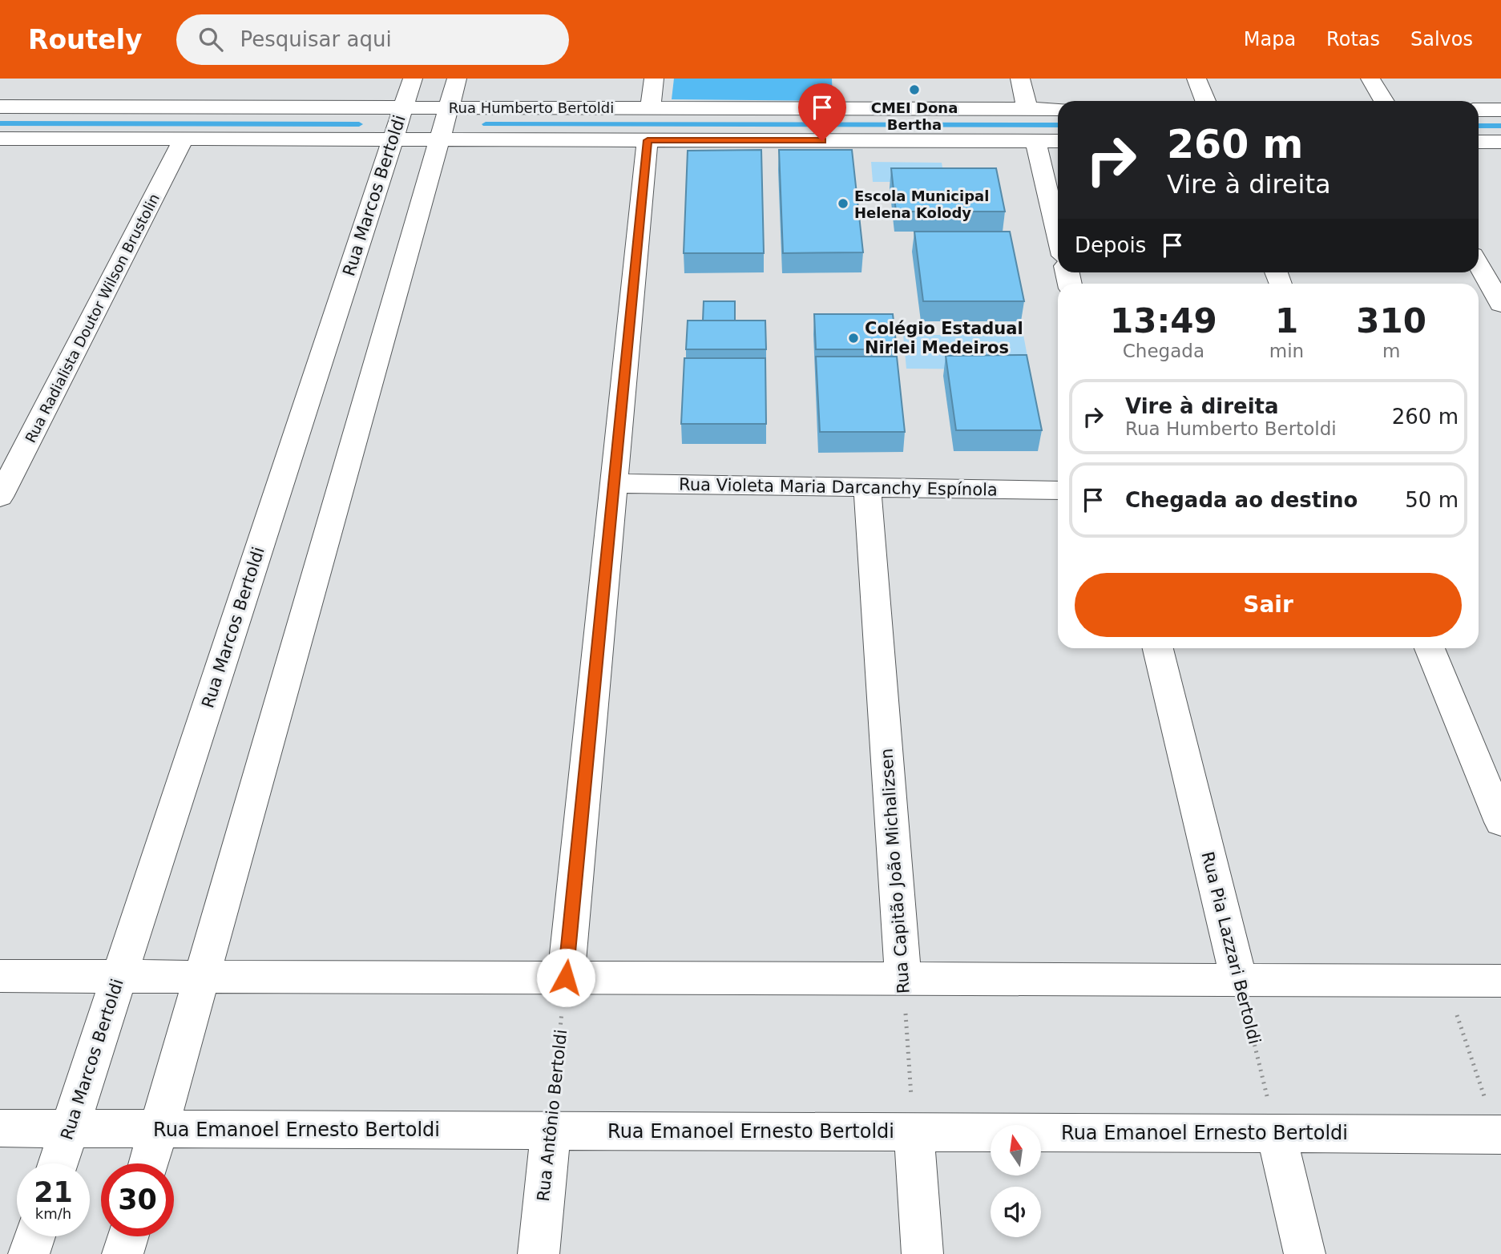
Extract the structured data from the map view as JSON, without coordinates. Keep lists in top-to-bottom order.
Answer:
{
  "streets": {
    "street": [
      "Rua Humberto Bertoldi",
      "Rua Marcos Bertoldi",
      "Rua Radialista Doutor Wilson Brustolin",
      "Rua Violeta Maria Darcanchy Espínola",
      "Rua Capitão João Michalizsen",
      "Rua Pia Lazzari Bertoldi",
      "Rua Antônio Bertoldi",
      "Rua Emanoel Ernesto Bertoldi"
    ]
  },
  "crossings": [
    ["Rua Humberto Bertoldi", "Rua Marcos Bertoldi"],
    ["Rua Humberto Bertoldi", "Rua Radialista Doutor Wilson Brustolin"],
    ["Rua Marcos Bertoldi", "Rua Emanoel Ernesto Bertoldi"],
    ["Rua Violeta Maria Darcanchy Espínola", "Rua Capitão João Michalizsen"],
    ["Rua Capitão João Michalizsen", "Rua Emanoel Ernesto Bertoldi"],
    ["Rua Pia Lazzari Bertoldi", "Rua Emanoel Ernesto Bertoldi"],
    ["Rua Antônio Bertoldi", "Rua Emanoel Ernesto Bertoldi"]
  ],
  "places": ["CMEI Dona Bertha", "Escola Municipal Helena Kolody", "Colégio Estadual Nirlei Medeiros"],
  "north": "top",
  "page": {
    "header": "Routely",
    "search": "Pesquisar aqui",
    "nav": ["Mapa", "Rotas", "Salvos"],
    "turn": ["260 m", "Vire à direita"],
    "then": "Depois",
    "eta": [
      "13:49",
      "Chegada",
      "1",
      "min",
      "310",
      "m"
    ],
    "list": [
      {
        "name": "Vire à direita",
        "note": "Rua Humberto Bertoldi",
        "value": "260 m"
      },
      {
        "name": "Chegada ao destino",
        "value": "50 m"
      }
    ],
    "buttons": "Sair",
    "speed": "21 km/h",
    "limit": "30"
  }
}
